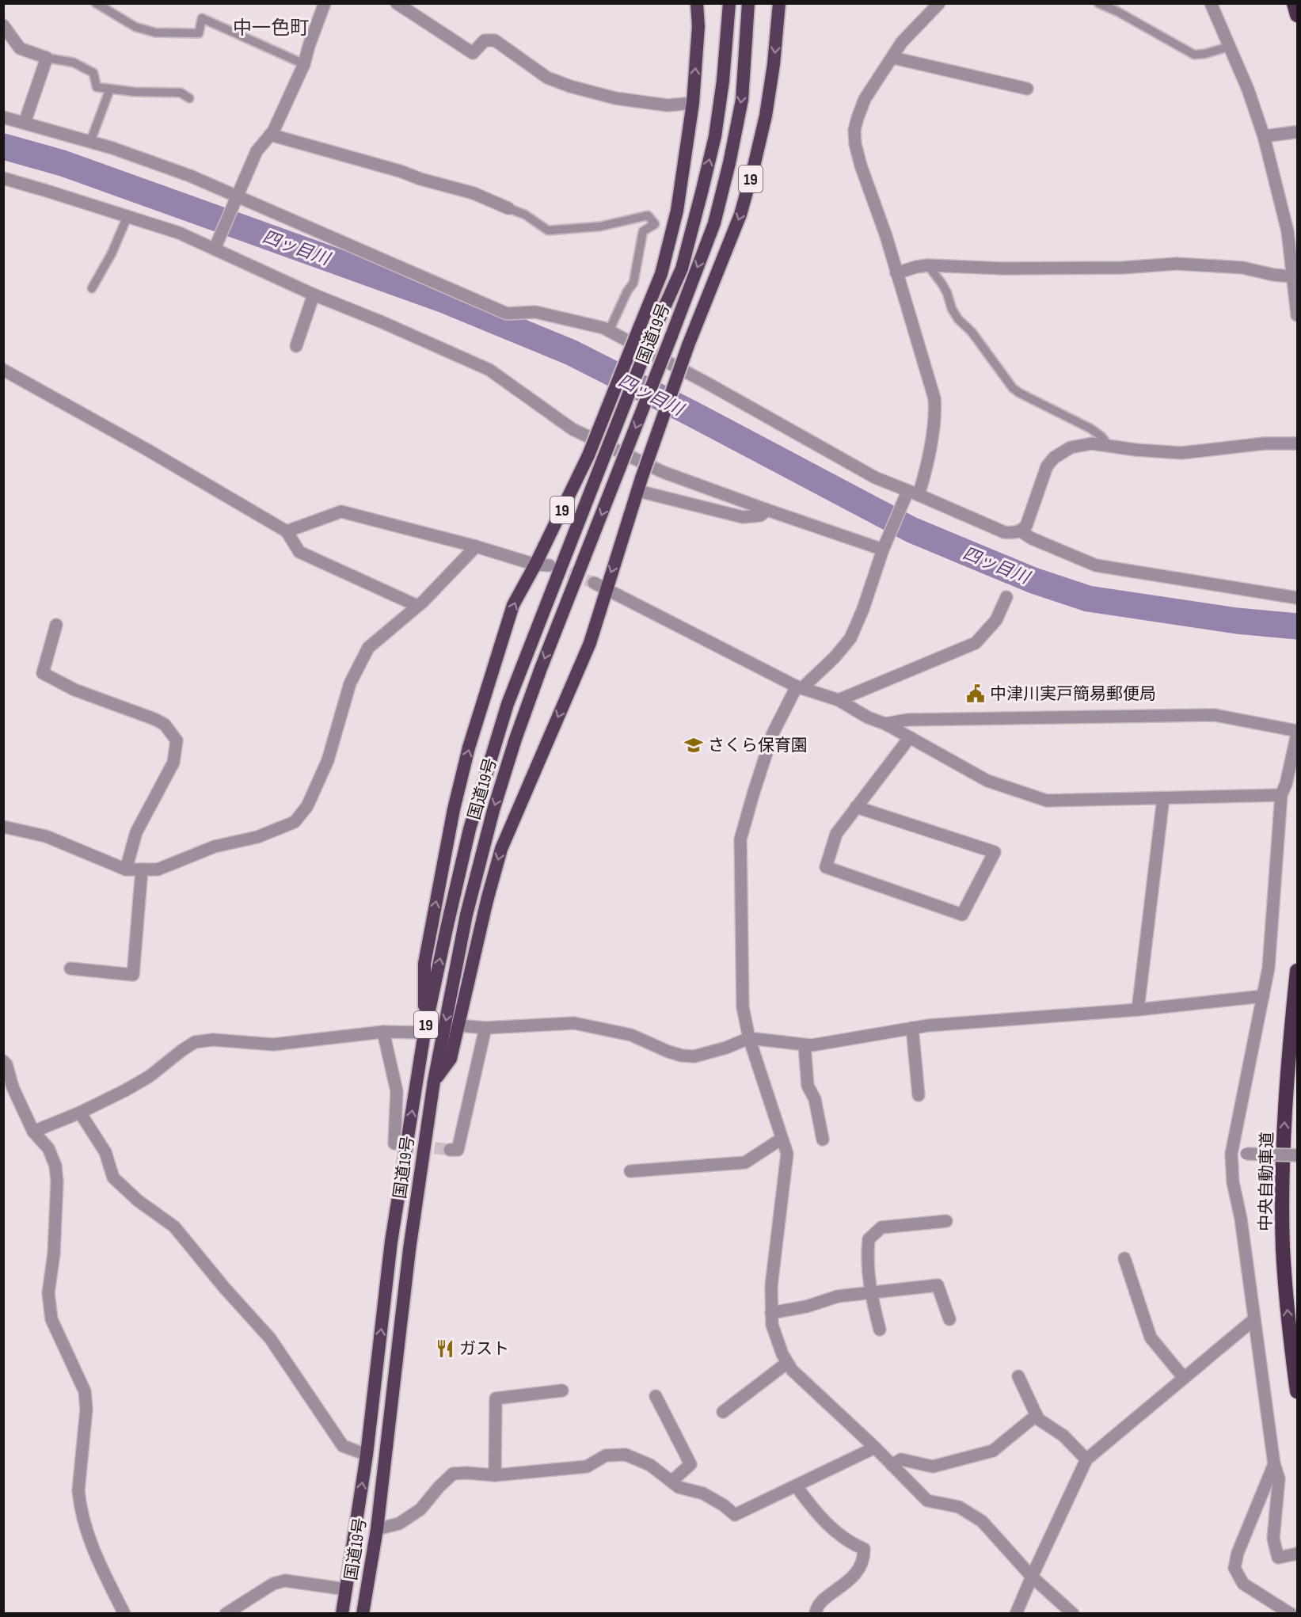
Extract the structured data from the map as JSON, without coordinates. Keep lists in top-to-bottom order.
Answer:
{
  "streets": {
    "highway": ["19", "国道19号", "中央自動車道"]
  },
  "crossings": [
    ["19", "国道19号"]
  ],
  "one_way": ["中央自動車道"],
  "districts": ["中一色町"],
  "water": ["四ッ目川"],
  "places": {
    "public building": ["中津川実戸簡易郵便局"],
    "school or university": ["さくら保育園"],
    "restaurant": ["ガスト"]
  }
}
